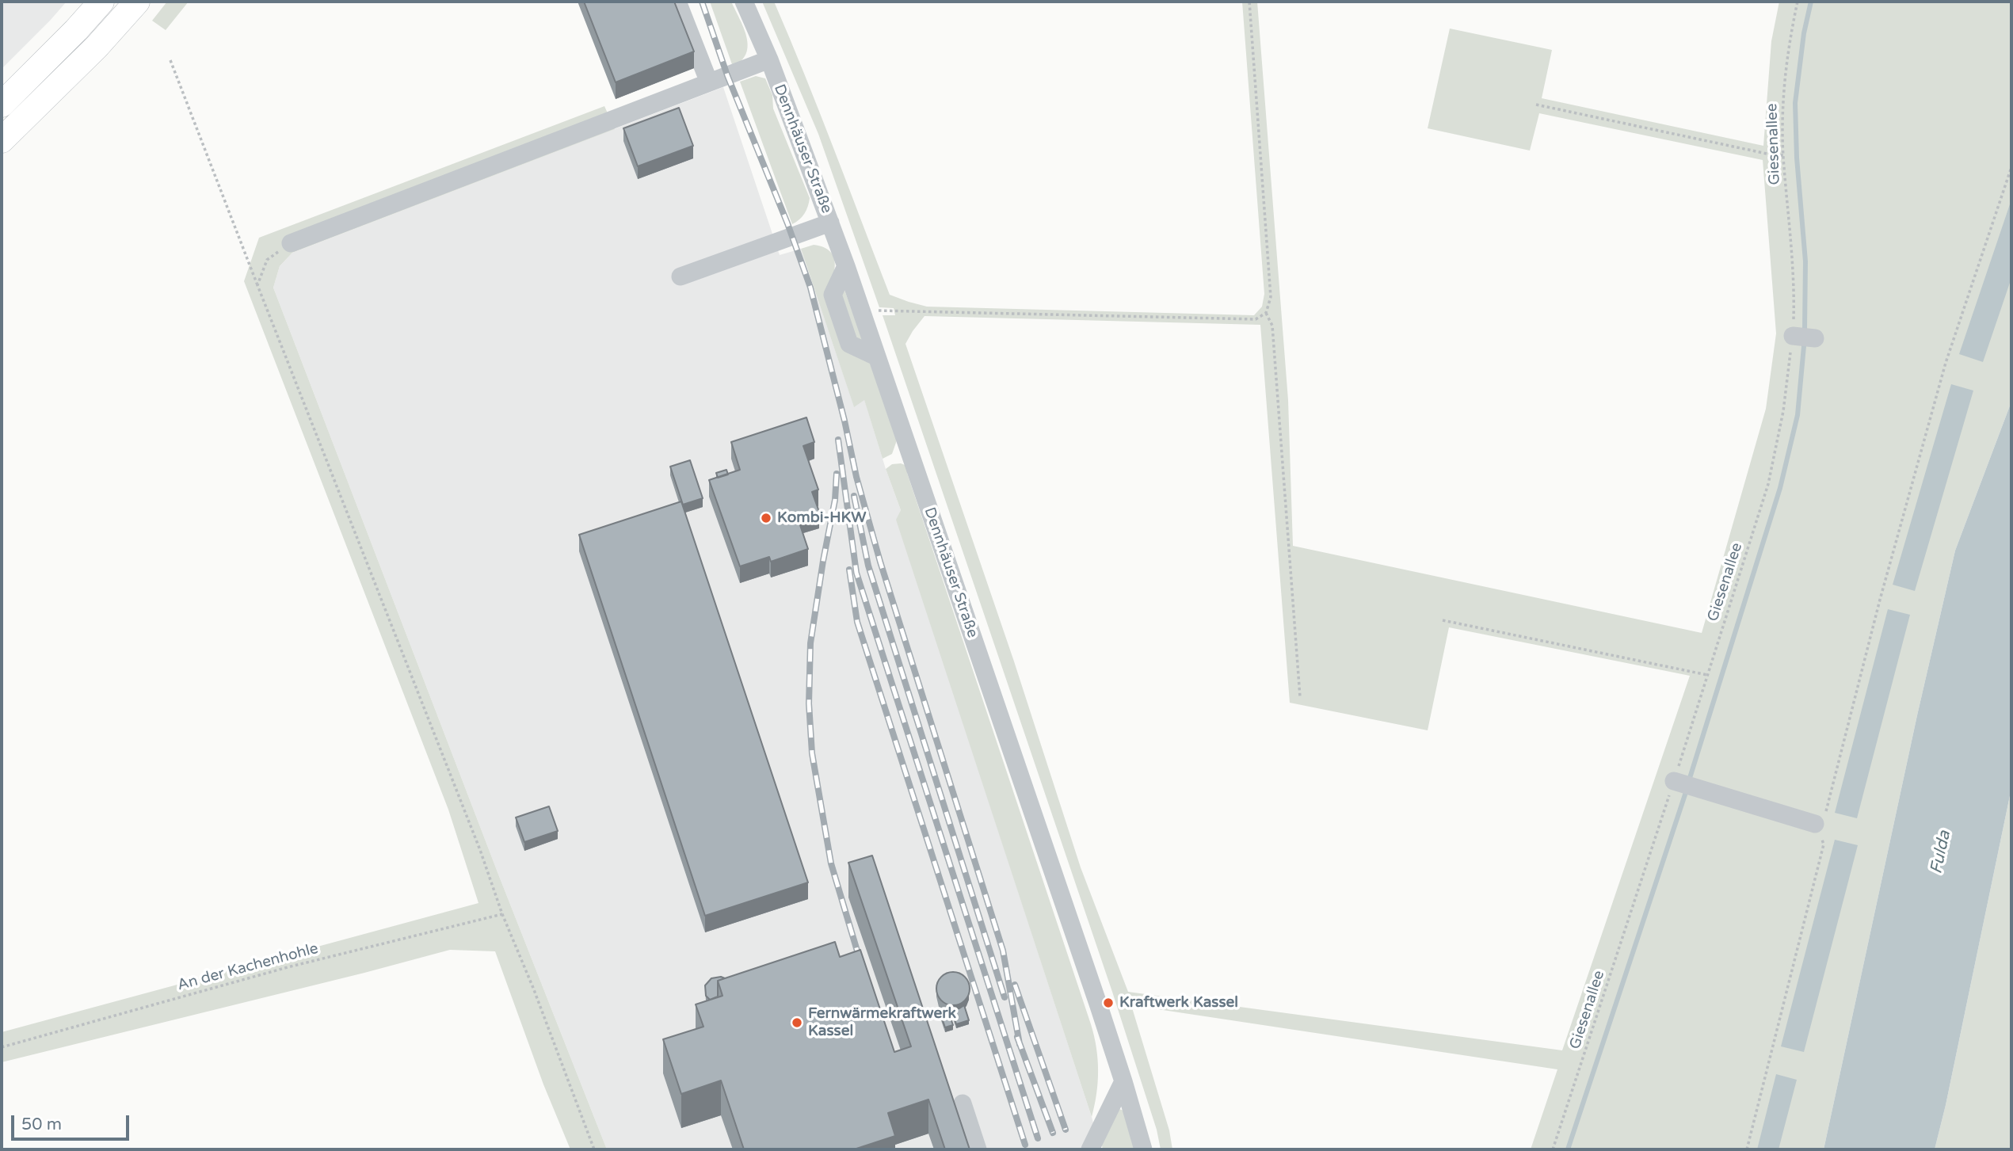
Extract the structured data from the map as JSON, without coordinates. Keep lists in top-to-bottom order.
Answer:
{
  "streets": {
    "street": ["Dennhäuser Straße"],
    "path": ["Giesenallee", "An der Kachenhohle"]
  },
  "water": ["Fulda"],
  "places": ["Kombi-HKW", "Kraftwerk Kassel", "Fernwärmekraftwerk Kassel"],
  "scale_bar": "50 m"
}
